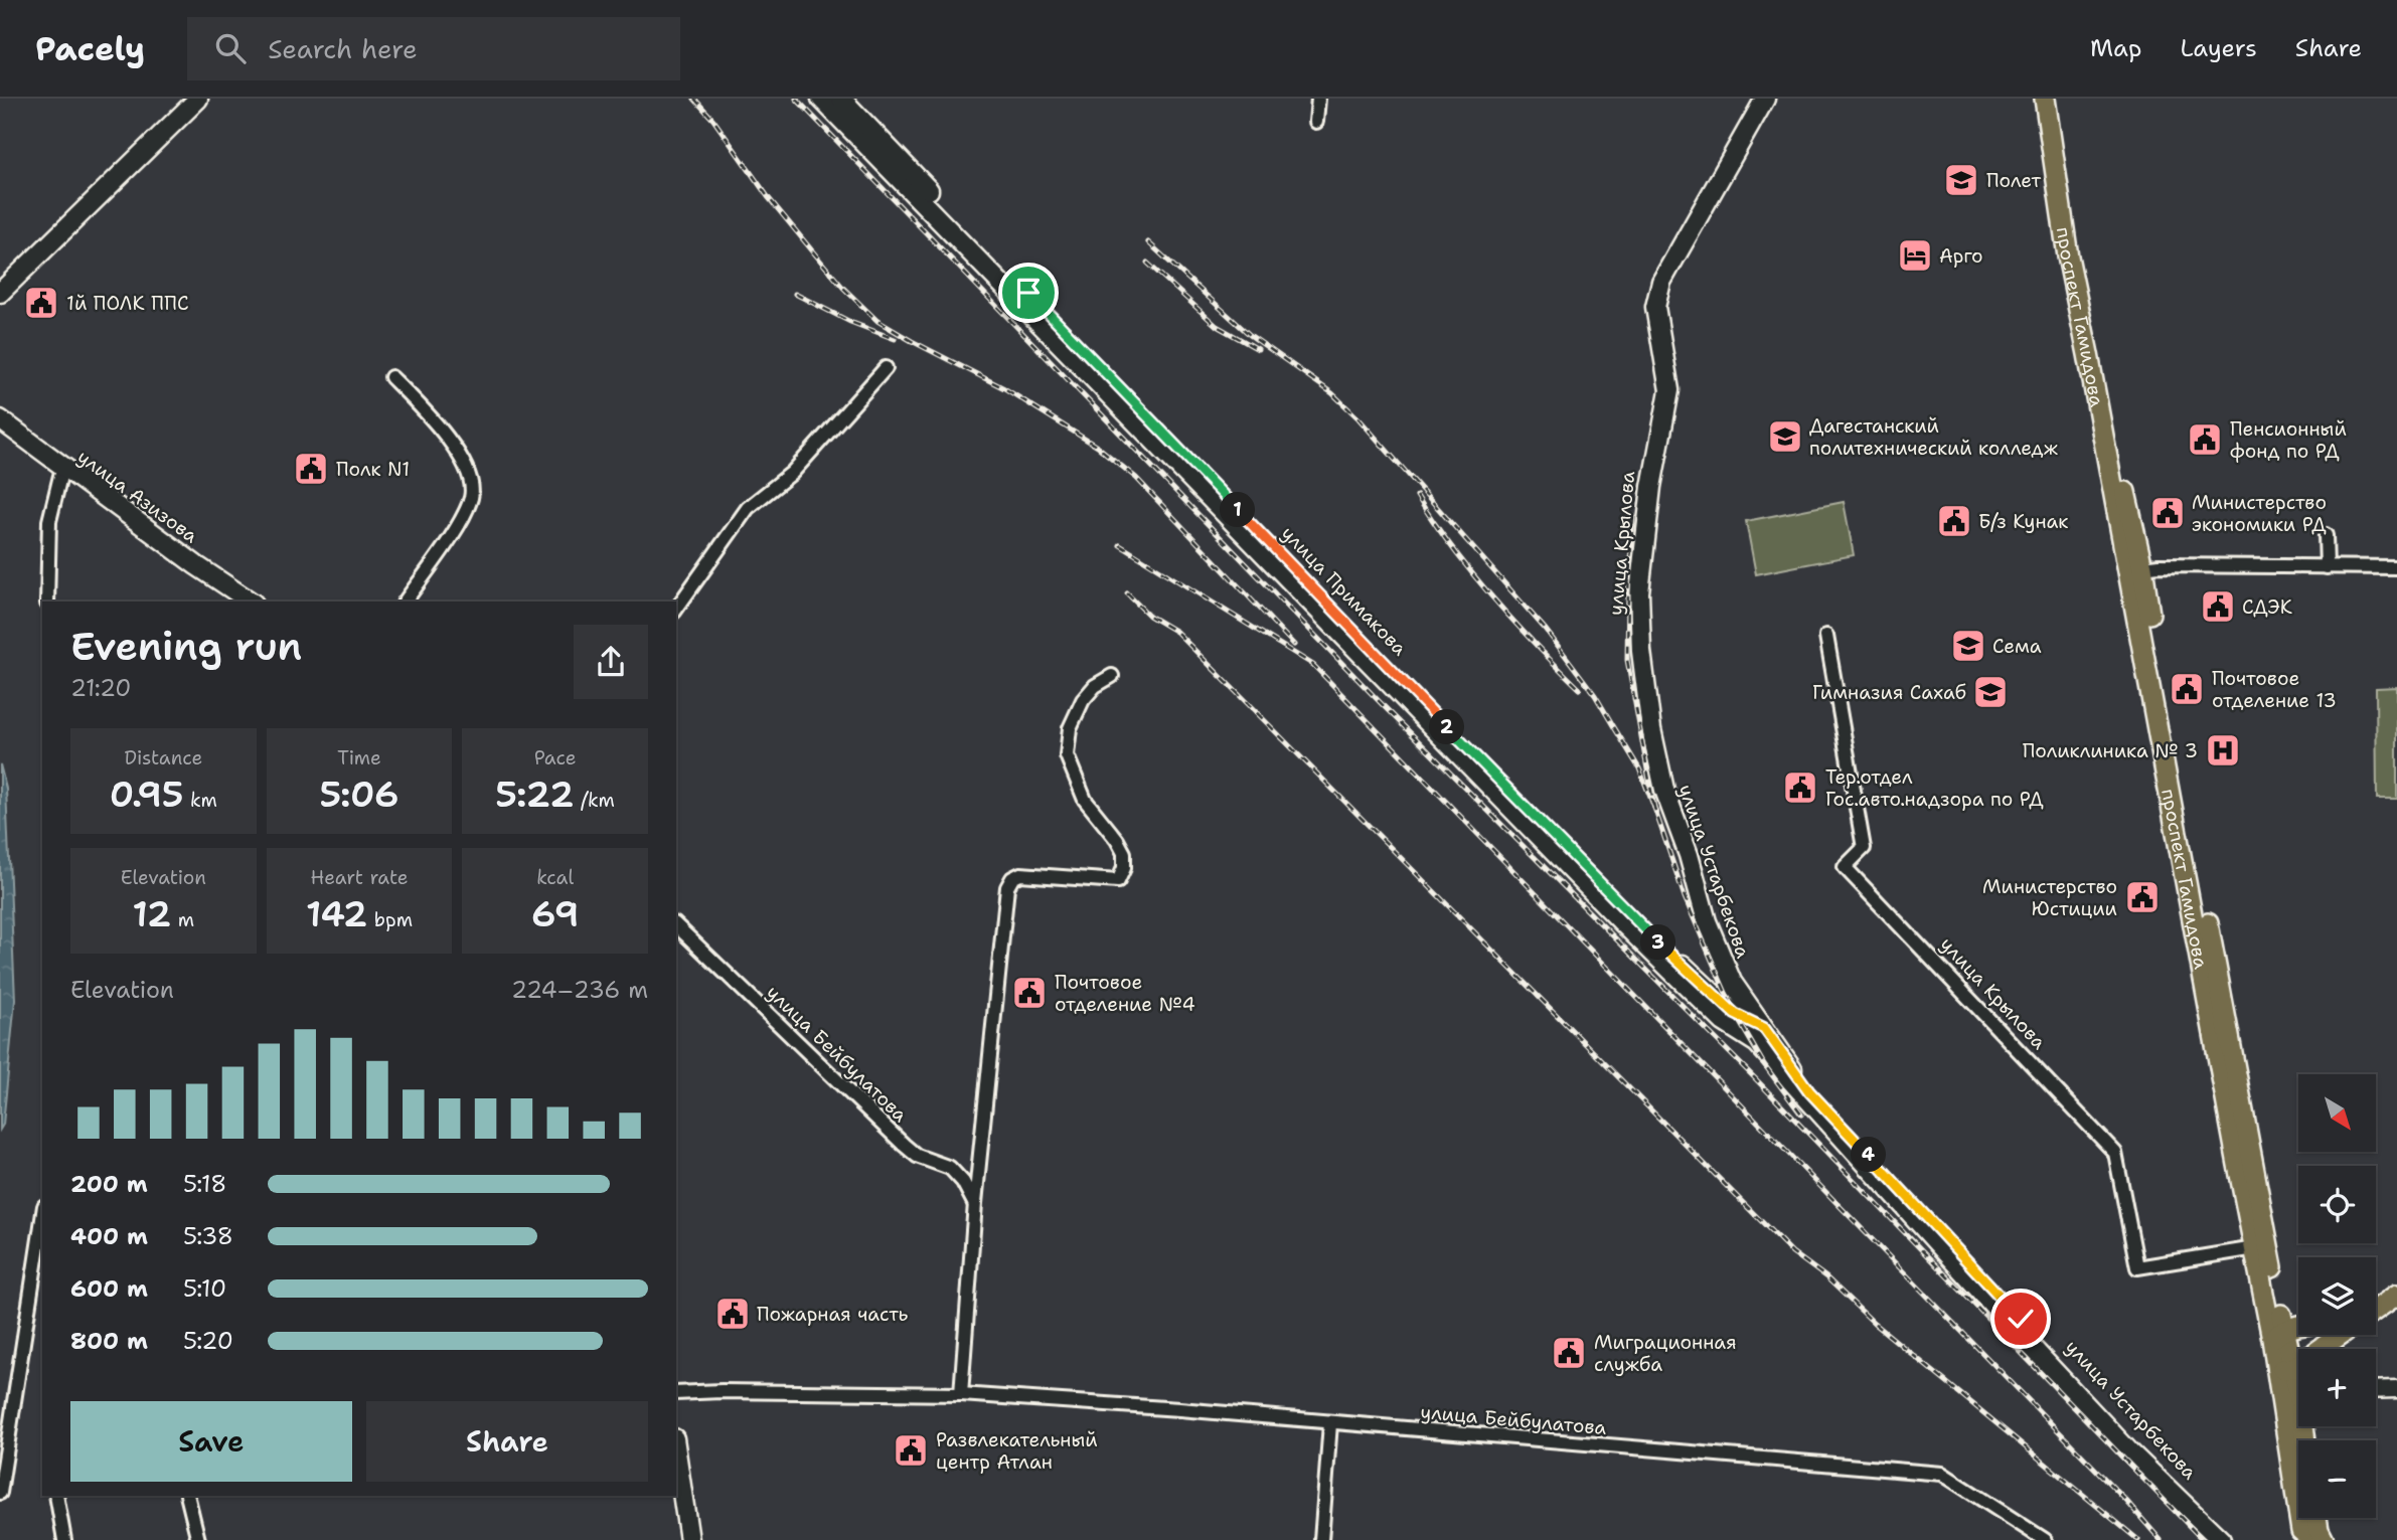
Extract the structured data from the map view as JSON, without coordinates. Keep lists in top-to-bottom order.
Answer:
{
  "streets": {
    "main road": [
      "проспект Гамидова",
      "улица Азизова",
      "улица Крылова",
      "улица Примакова",
      "улица Устарбекова"
    ],
    "street": ["улица Бейбулатова"]
  },
  "crossings": [
    ["проспект Гамидова", "улица Крылова"],
    ["улица Крылова", "улица Примакова"],
    ["улица Крылова", "улица Устарбекова"],
    ["улица Примакова", "улица Устарбекова"]
  ],
  "places": {
    "school or university": [
      "Полет",
      "Дагестанский политехнический колледж",
      "Сема",
      "Гимназия Сахаб"
    ],
    "hotel": ["Арго"],
    "public building": [
      "1й ПОЛК ППС",
      "Пенсионный фонд по РД",
      "Полк N1",
      "Министерство экономики РД",
      "Б/з Кунак",
      "СДЭК",
      "Почтовое отделение 13",
      "Тер.отдел Гос.авто.надзора по РД",
      "Министерство Юстиции",
      "Почтовое отделение №4",
      "Пожарная часть",
      "Миграционная служба",
      "Развлекательный центр Атлан"
    ],
    "hospital": ["Поликлиника № 3"]
  },
  "north": "bottom right",
  "page": {
    "header": "Pacely",
    "search": "Search here",
    "nav": ["Map", "Layers", "Share"],
    "pins": [
      "1",
      "2",
      "3",
      "4"
    ],
    "heading": ["Evening run", "21:20"],
    "stats": [
      ["Distance", "0.95 km"],
      ["Time", "5:06"],
      ["Pace", "5:22 /km"],
      ["Elevation", "12 m"],
      ["Heart rate", "142 bpm"],
      ["kcal", "69"]
    ],
    "chart": ["Elevation", "224–236 m"],
    "map_buttons": ["+", "−"],
    "list": [
      {
        "name": "200 m",
        "note": "5:18"
      },
      {
        "name": "400 m",
        "note": "5:38"
      },
      {
        "name": "600 m",
        "note": "5:10"
      },
      {
        "name": "800 m",
        "note": "5:20"
      }
    ],
    "buttons": ["Save", "Share"]
  }
}
